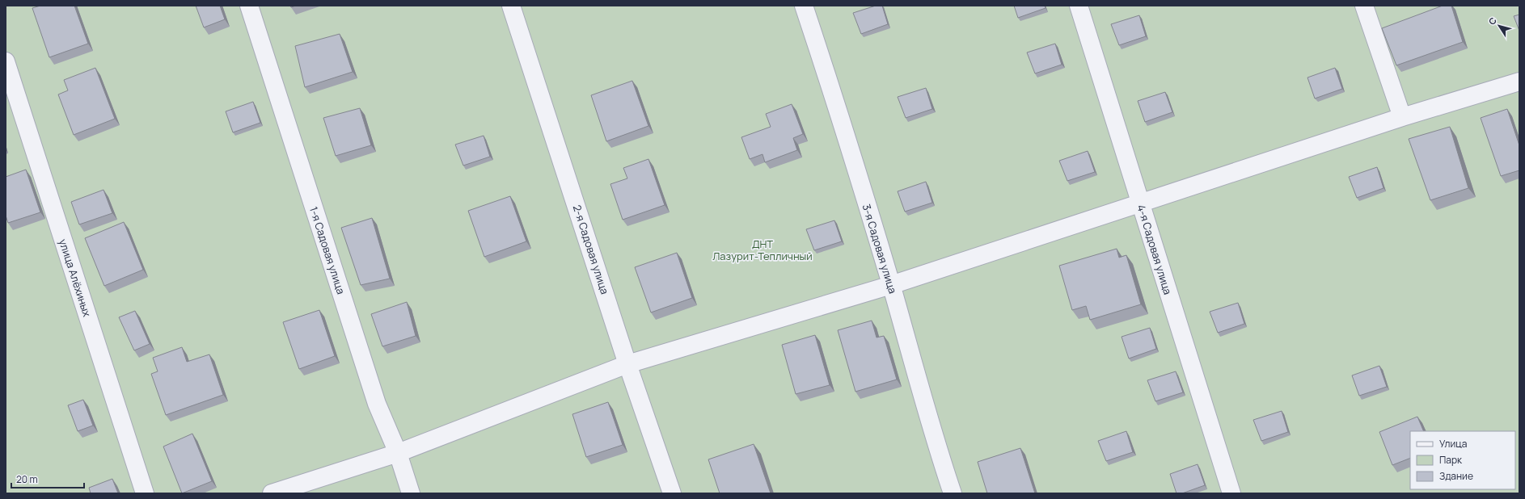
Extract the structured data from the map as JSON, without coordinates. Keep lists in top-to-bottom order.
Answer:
{
  "streets": {
    "street": [
      "3-я Садовая улица",
      "2-я Садовая улица",
      "4-я Садовая улица",
      "1-я Садовая улица",
      "улица Алёхиных"
    ]
  },
  "parks": ["ДНТ Лазурит-Тепличный"],
  "legend": ["Улица", "Парк", "Здание"],
  "scale_bar": "20 m",
  "north": "top left"
}
